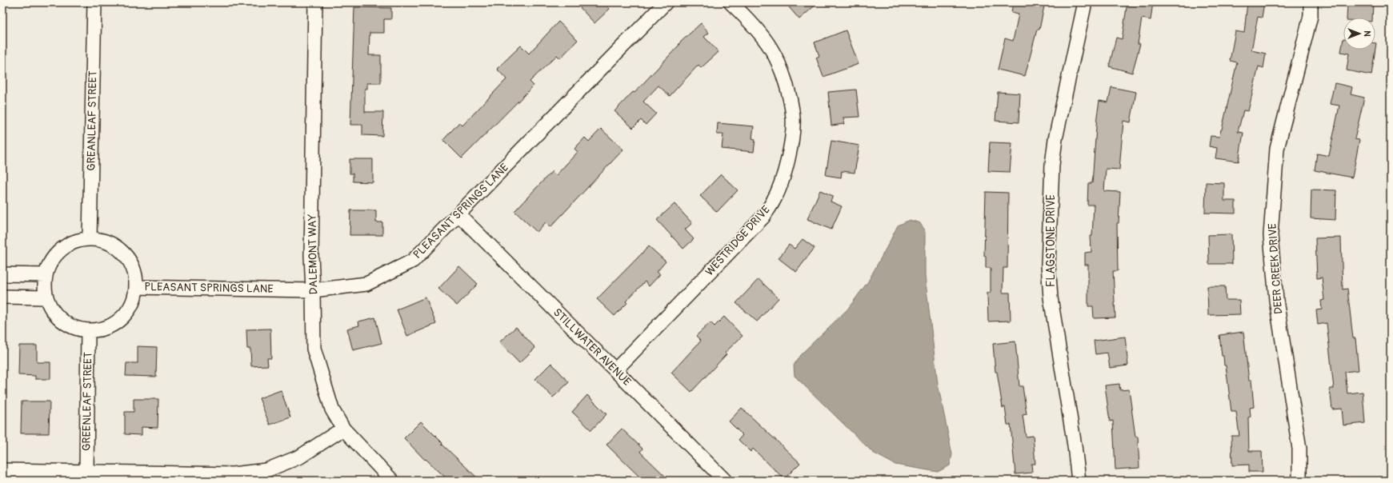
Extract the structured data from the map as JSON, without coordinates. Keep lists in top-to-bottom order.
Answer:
{
  "streets": {
    "street": [
      "GREANLEAF STREET",
      "PLEASANT SPRINGS LANE",
      "WESTRIDGE DRIVE",
      "FLAGSTONE DRIVE",
      "DALEMONT WAY",
      "DEER CREEK DRIVE",
      "STILLWATER AVENUE",
      "GREENLEAF STREET"
    ]
  },
  "crossings": [
    ["GREANLEAF STREET", "PLEASANT SPRINGS LANE"],
    ["GREANLEAF STREET", "GREENLEAF STREET"],
    ["PLEASANT SPRINGS LANE", "DALEMONT WAY"],
    ["PLEASANT SPRINGS LANE", "STILLWATER AVENUE"],
    ["PLEASANT SPRINGS LANE", "GREENLEAF STREET"],
    ["WESTRIDGE DRIVE", "STILLWATER AVENUE"]
  ],
  "north": "right"
}
